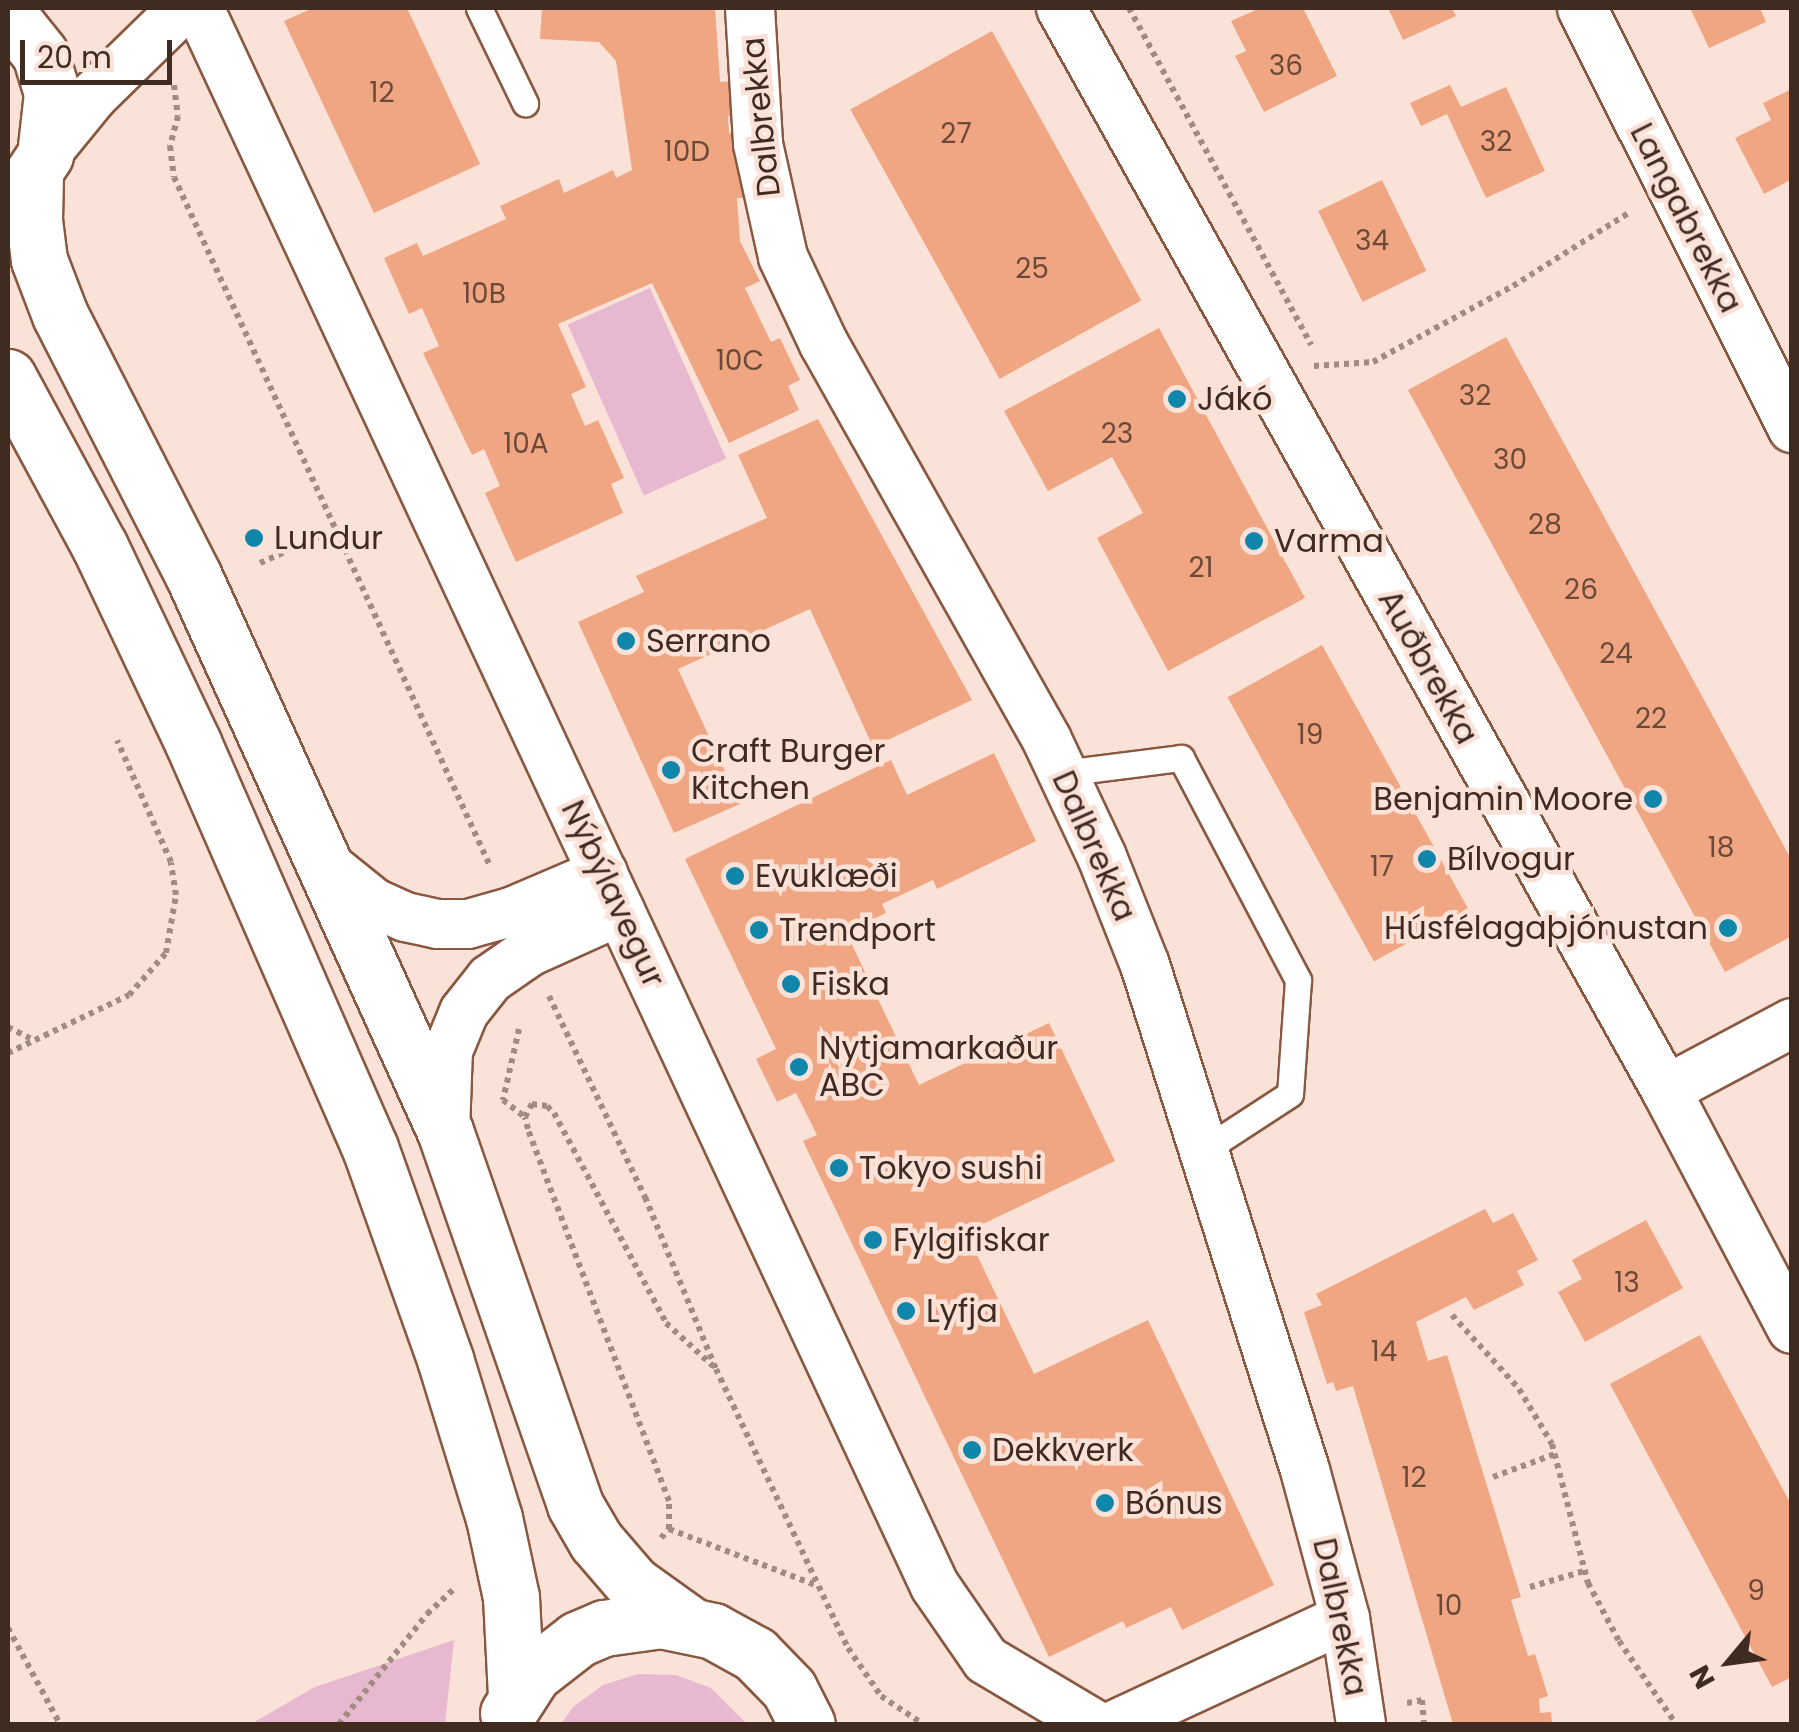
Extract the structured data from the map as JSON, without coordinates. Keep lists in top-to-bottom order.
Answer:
{
  "streets": {
    "street": [
      "Dalbrekka",
      "Langabrekka",
      "Auðbrekka",
      "Nýbýlavegur"
    ]
  },
  "places": [
    "Jákó",
    "Lundur",
    "Varma",
    "Serrano",
    "Craft Burger Kitchen",
    "Benjamin Moore",
    "Bílvogur",
    "Evuklæði",
    "Húsfélagaþjónustan",
    "Trendport",
    "Fiska",
    "Nytjamarkaður ABC",
    "Tokyo sushi",
    "Fylgifiskar",
    "Lyfja",
    "Dekkverk",
    "Bónus"
  ],
  "house_numbers": [
    "36",
    "12",
    "27",
    "32",
    "10D",
    "34",
    "25",
    "10B",
    "10C",
    "32",
    "23",
    "10A",
    "30",
    "28",
    "21",
    "26",
    "24",
    "22",
    "19",
    "18",
    "17",
    "13",
    "14",
    "12",
    "9",
    "10"
  ],
  "scale_bar": "20 m",
  "north": "bottom left"
}
